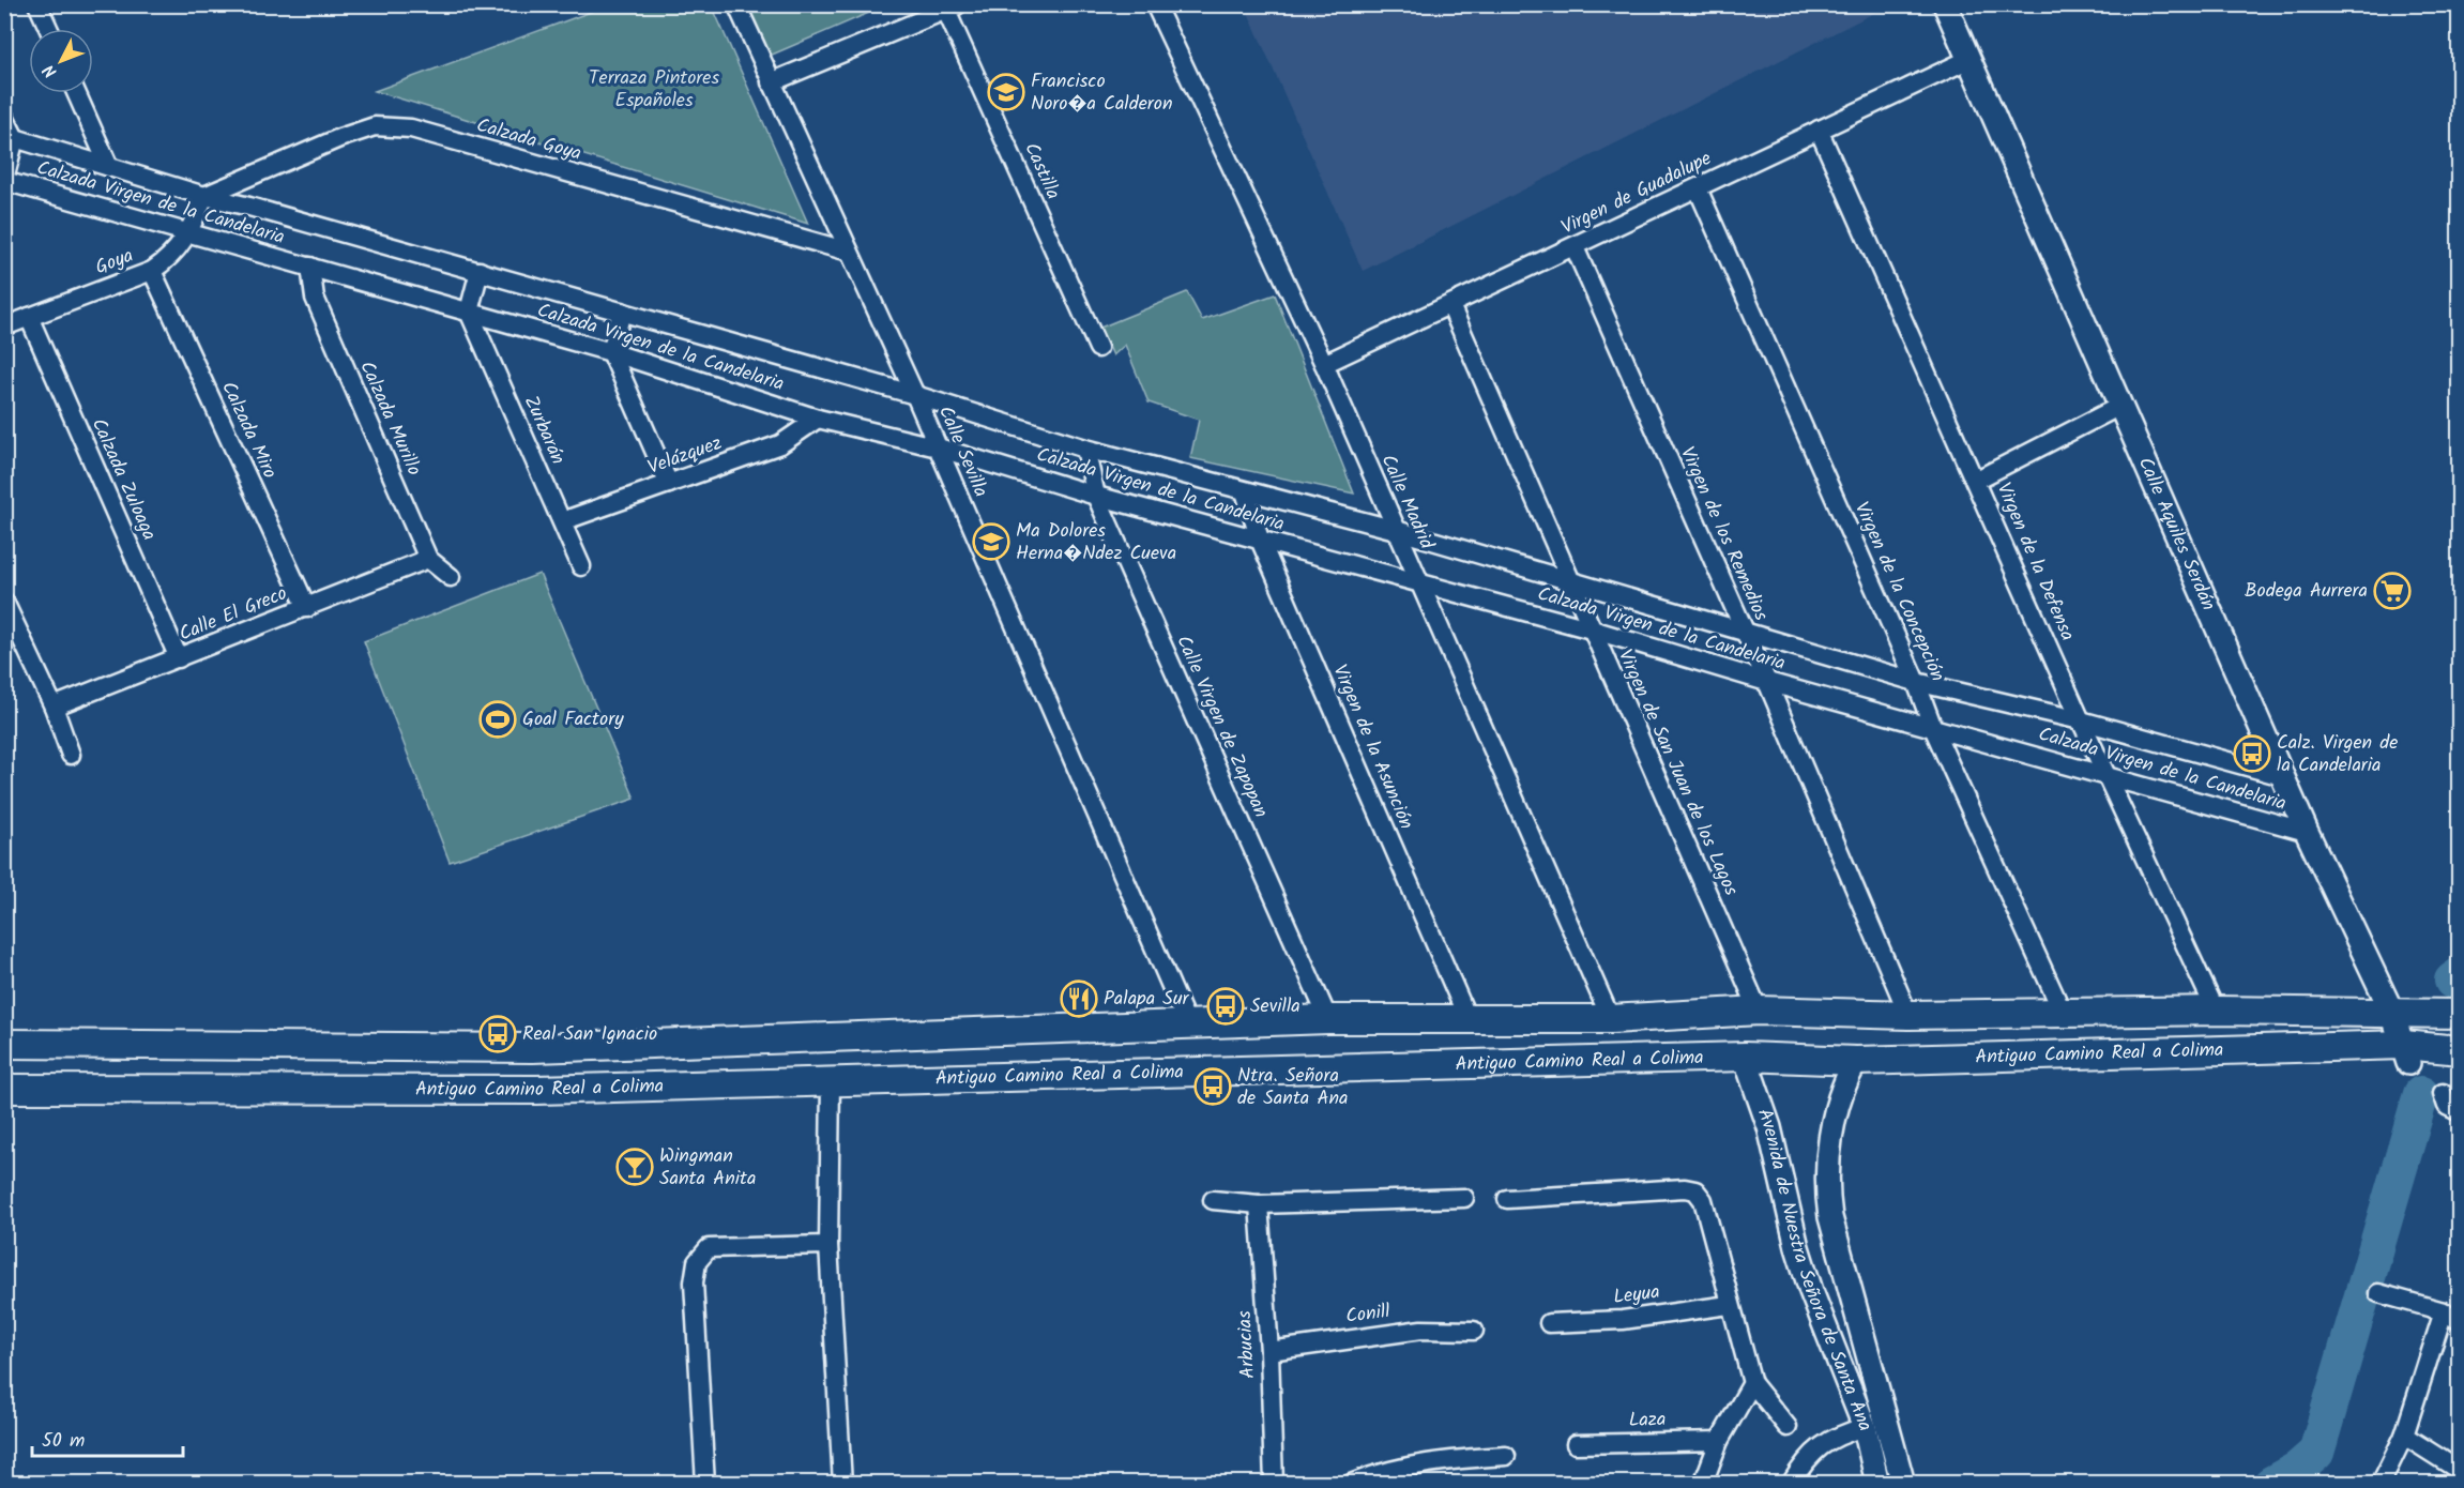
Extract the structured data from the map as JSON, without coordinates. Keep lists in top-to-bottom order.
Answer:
{
  "streets": {
    "main road": ["Antiguo Camino Real a Colima"],
    "street": [
      "Calzada Goya",
      "Castilla",
      "Virgen de Guadalupe",
      "Calzada Virgen de la Candelaria",
      "Goya",
      "Calzada Murillo",
      "Calzada Miro",
      "Zurbarán",
      "Calle Sevilla",
      "Velázquez",
      "Calzada Zuloaga",
      "Calle Madrid",
      "Virgen de los Remedios",
      "Calle Aquiles Serdán",
      "Virgen de la Defensa",
      "Virgen de la Concepción",
      "Calle El Greco",
      "Calle Virgen de Zapopan",
      "Virgen de la Asunción",
      "Virgen de San Juan de los Lagos",
      "Avenida de Nuestra Señora de Santa Ana",
      "Leyua",
      "Conill",
      "Arbucias",
      "Laza"
    ]
  },
  "crossings": [
    ["Calzada Goya", "Calzada Virgen de la Candelaria"],
    ["Calzada Goya", "Goya"],
    ["Calzada Goya", "Calle Sevilla"],
    ["Virgen de Guadalupe", "Calle Madrid"],
    ["Virgen de Guadalupe", "Virgen de los Remedios"],
    ["Virgen de Guadalupe", "Calle Aquiles Serdán"],
    ["Virgen de Guadalupe", "Virgen de la Defensa"],
    ["Virgen de Guadalupe", "Virgen de la Concepción"],
    ["Virgen de Guadalupe", "Virgen de San Juan de los Lagos"],
    ["Calzada Virgen de la Candelaria", "Goya"],
    ["Calzada Virgen de la Candelaria", "Calzada Murillo"],
    ["Calzada Virgen de la Candelaria", "Zurbarán"],
    ["Calzada Virgen de la Candelaria", "Calle Sevilla"],
    ["Calzada Virgen de la Candelaria", "Velázquez"],
    ["Calzada Virgen de la Candelaria", "Calle Madrid"],
    ["Calzada Virgen de la Candelaria", "Virgen de los Remedios"],
    ["Calzada Virgen de la Candelaria", "Calle Aquiles Serdán"],
    ["Calzada Virgen de la Candelaria", "Virgen de la Defensa"],
    ["Calzada Virgen de la Candelaria", "Virgen de la Concepción"],
    ["Calzada Virgen de la Candelaria", "Calle Virgen de Zapopan"],
    ["Calzada Virgen de la Candelaria", "Virgen de la Asunción"],
    ["Calzada Virgen de la Candelaria", "Virgen de San Juan de los Lagos"],
    ["Goya", "Calzada Miro"],
    ["Goya", "Calzada Zuloaga"],
    ["Calzada Murillo", "Calle El Greco"],
    ["Calzada Miro", "Calle El Greco"],
    ["Zurbarán", "Velázquez"],
    ["Calle Sevilla", "Antiguo Camino Real a Colima"],
    ["Calzada Zuloaga", "Calle El Greco"],
    ["Calle Madrid", "Antiguo Camino Real a Colima"],
    ["Virgen de los Remedios", "Antiguo Camino Real a Colima"],
    ["Calle Aquiles Serdán", "Antiguo Camino Real a Colima"],
    ["Virgen de la Defensa", "Antiguo Camino Real a Colima"],
    ["Virgen de la Concepción", "Antiguo Camino Real a Colima"],
    ["Calle Virgen de Zapopan", "Antiguo Camino Real a Colima"],
    ["Virgen de la Asunción", "Antiguo Camino Real a Colima"],
    ["Virgen de San Juan de los Lagos", "Antiguo Camino Real a Colima"],
    ["Antiguo Camino Real a Colima", "Avenida de Nuestra Señora de Santa Ana"],
    ["Conill", "Arbucias"]
  ],
  "parks": ["Terraza Pintores Españoles"],
  "places": {
    "school or university": ["Francisco Noro�a Calderon", "Ma Dolores Herna�Ndez Cueva"],
    "supermarket": ["Bodega Aurrera"],
    "sports": ["Goal Factory"],
    "bus stop": [
      "Calz. Virgen de la Candelaria",
      "Sevilla",
      "Real San Ignacio",
      "Ntra. Señora de Santa Ana"
    ],
    "restaurant": ["Palapa Sur"],
    "bar": ["Wingman Santa Anita"]
  },
  "scale_bar": "50 m",
  "north": "bottom left"
}
